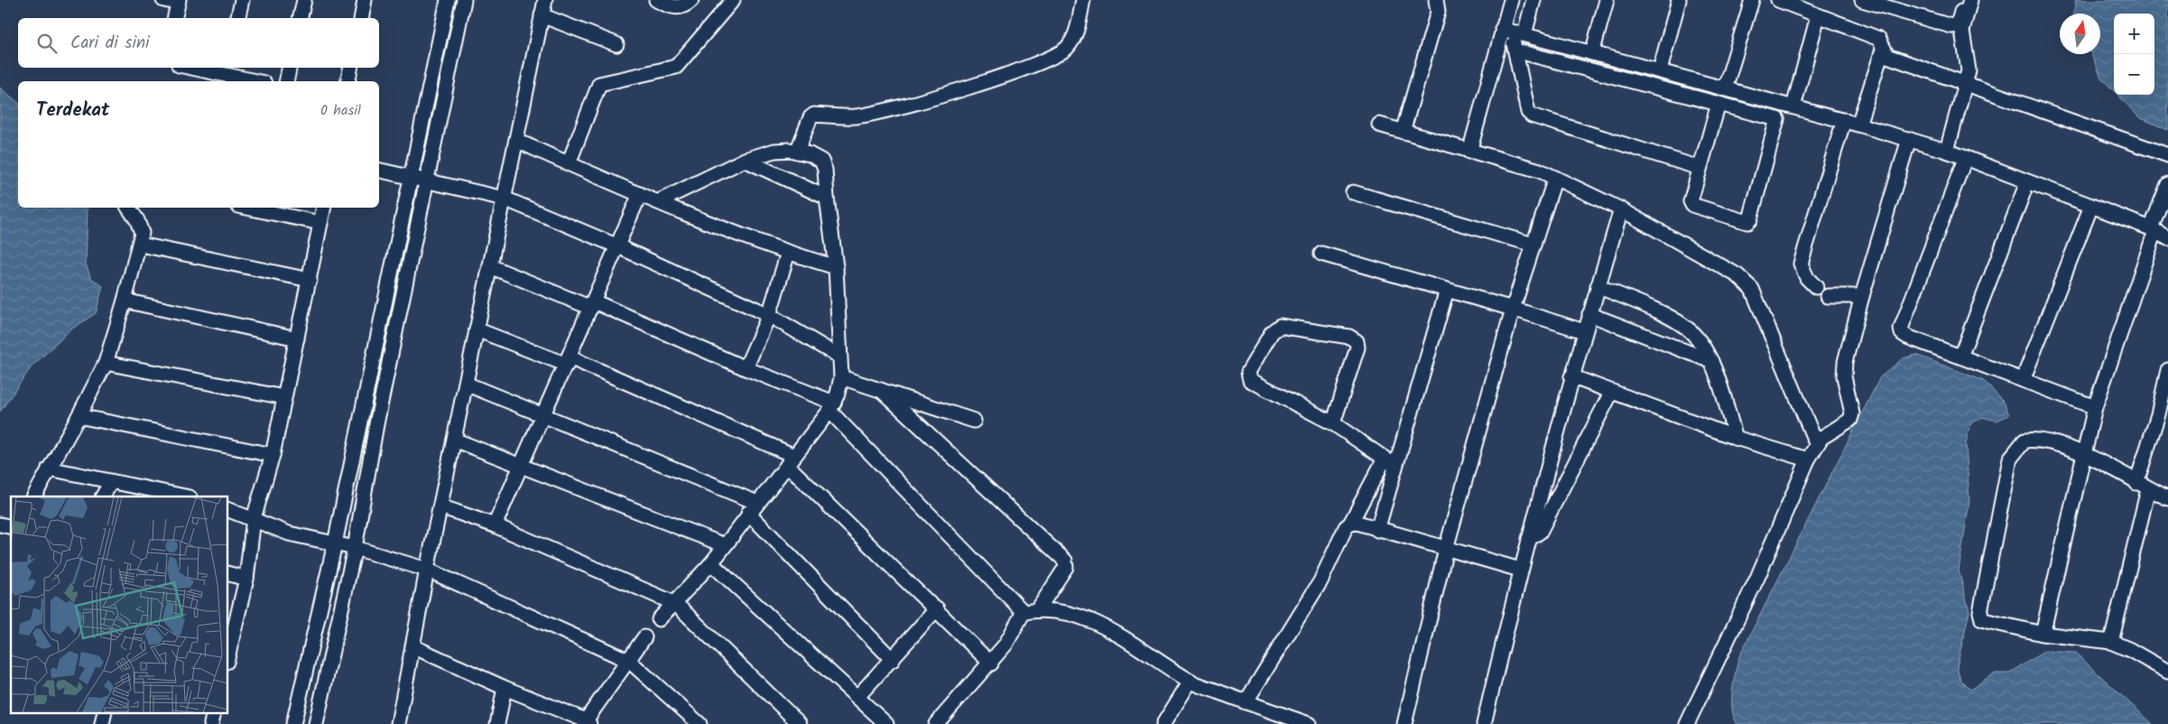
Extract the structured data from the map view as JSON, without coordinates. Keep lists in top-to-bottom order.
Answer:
{
  "north": "top",
  "page": {
    "map_buttons": ["+", "−"],
    "search": "Cari di sini",
    "heading": ["Terdekat", "0 hasil"]
  }
}
